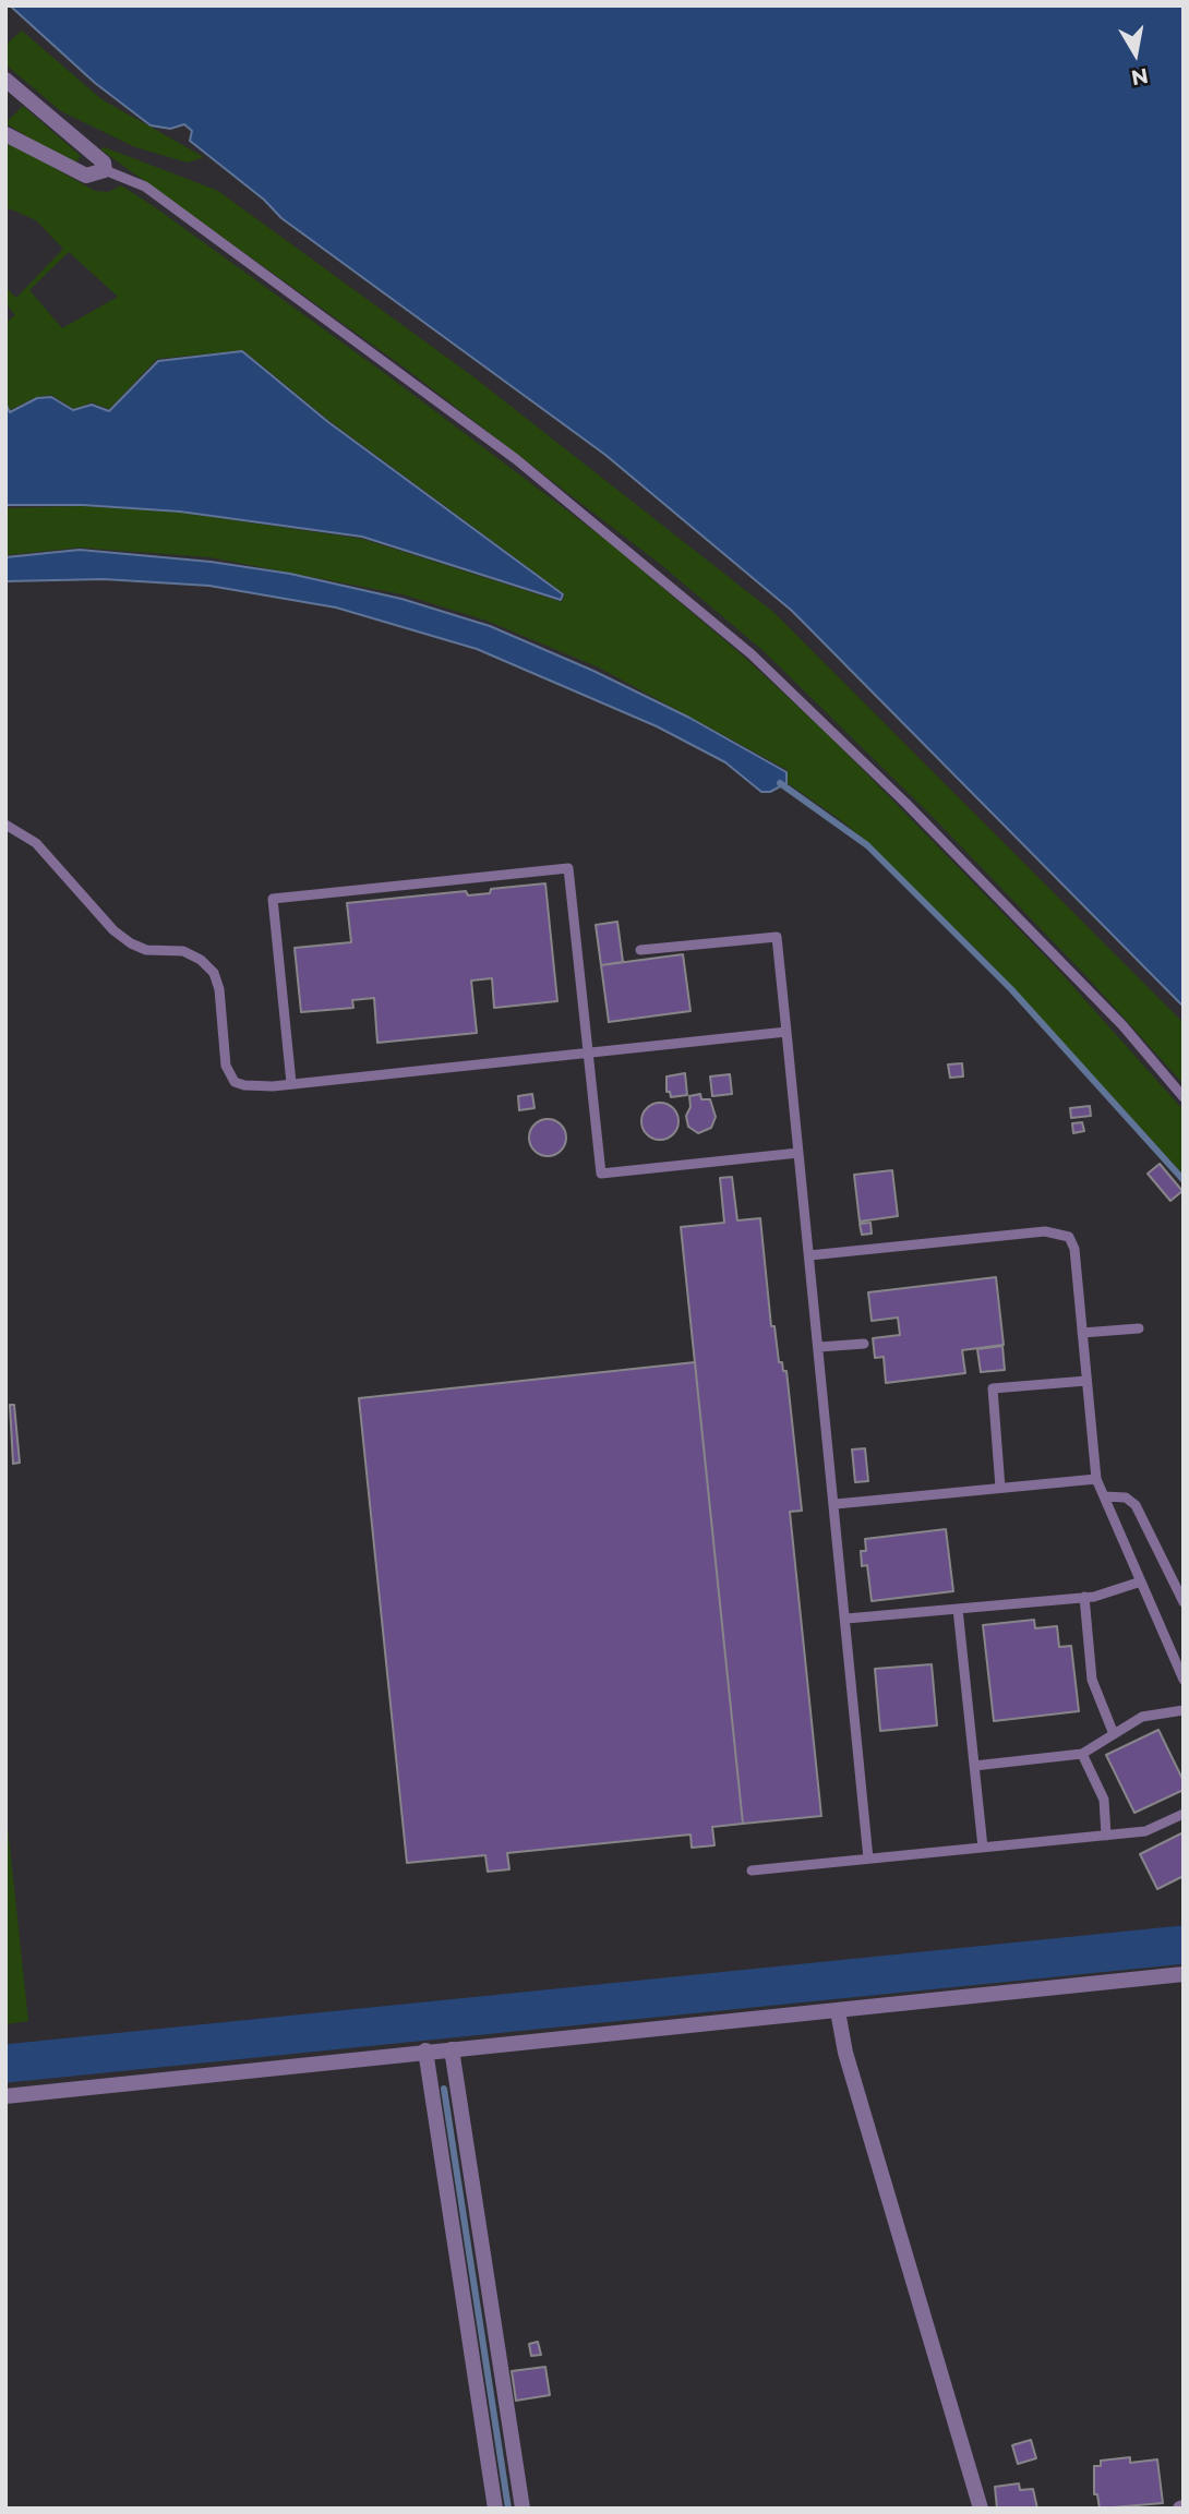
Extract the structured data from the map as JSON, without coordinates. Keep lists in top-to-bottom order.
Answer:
{
  "north": "bottom"
}
